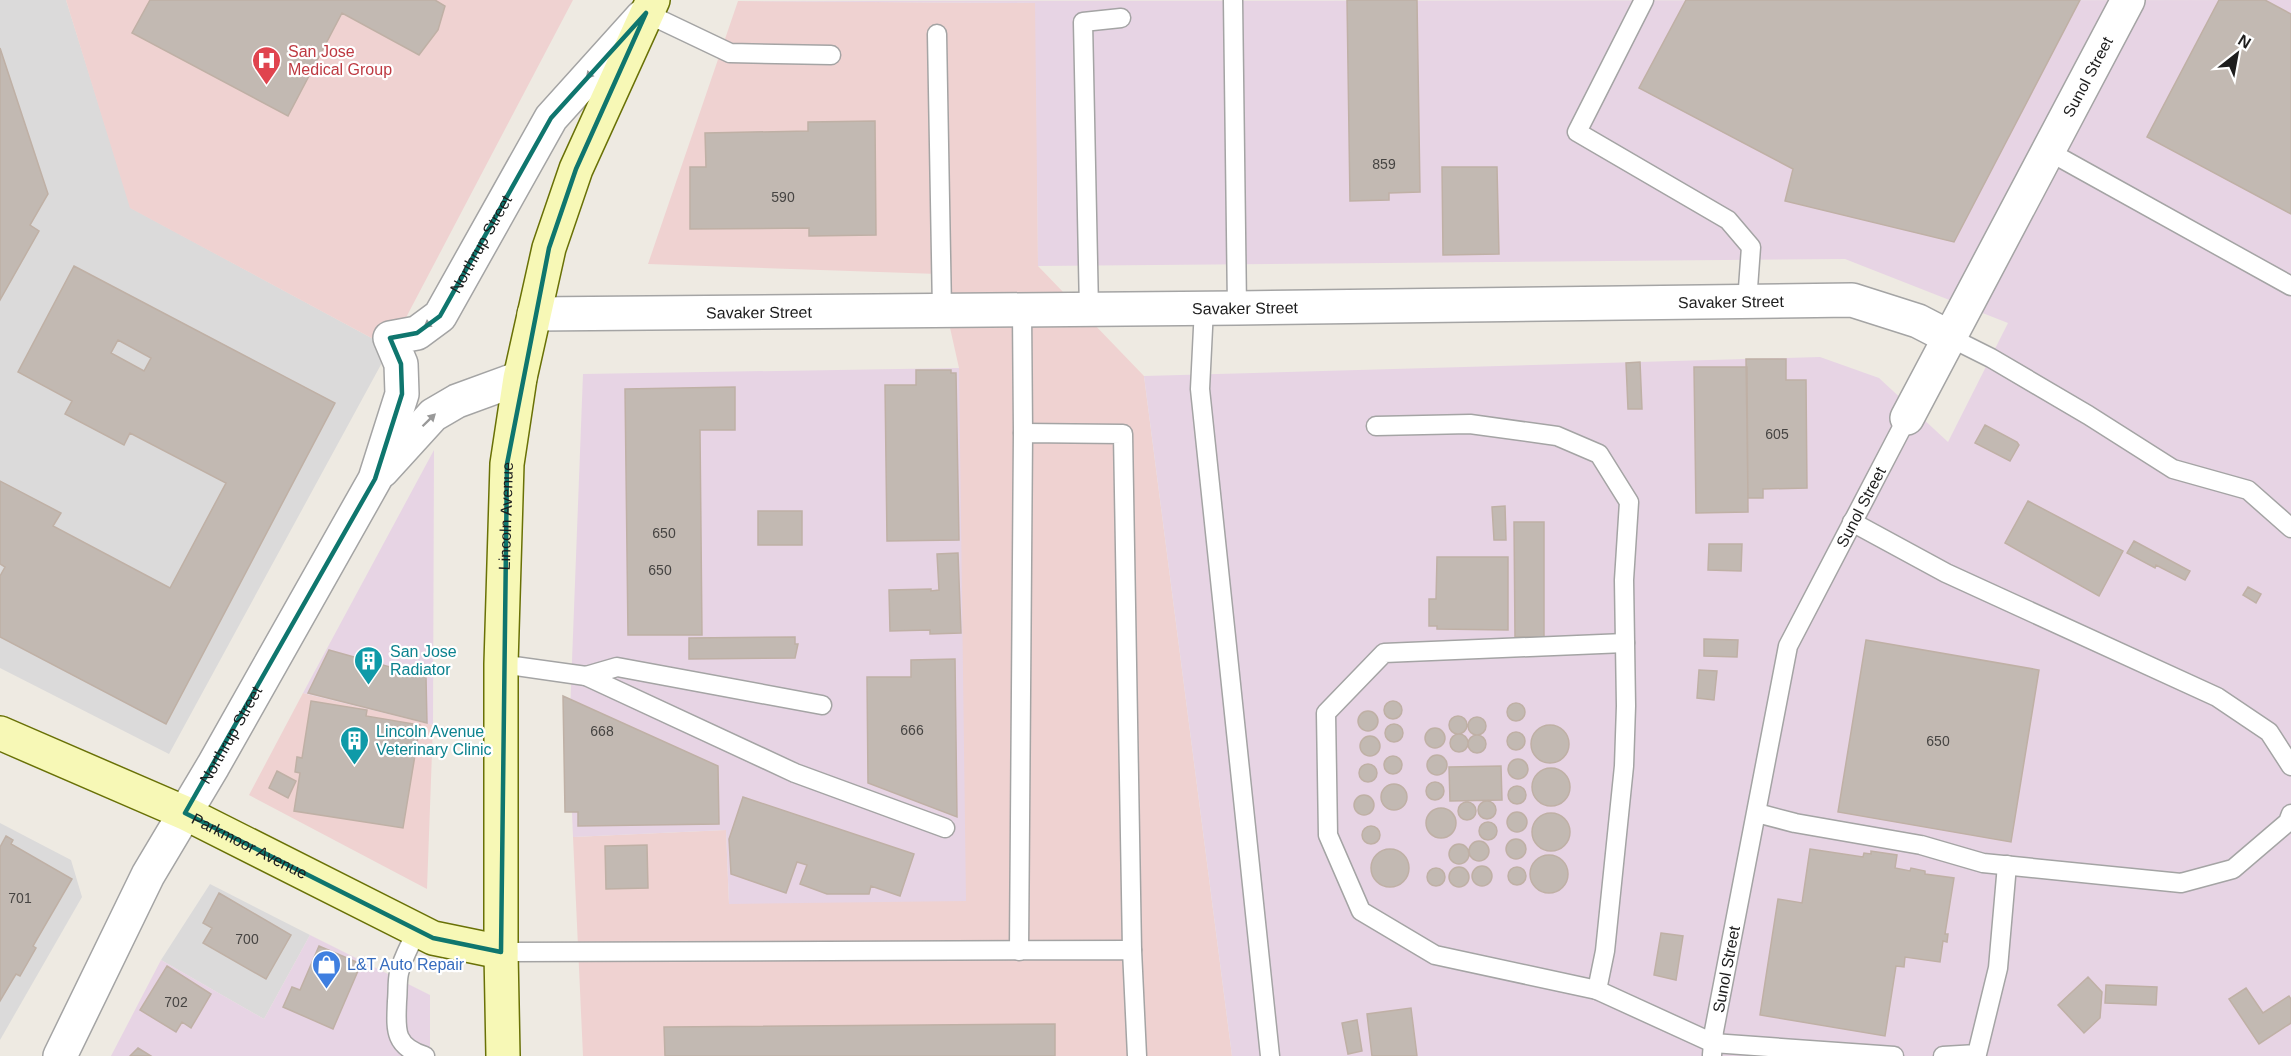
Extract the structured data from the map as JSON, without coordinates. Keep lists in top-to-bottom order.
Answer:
{
  "streets": {
    "main road": ["Lincoln Avenue", "Parkmoor Avenue"],
    "street": ["Sunol Street", "Northrup Street", "Savaker Street"]
  },
  "crossings": [
    ["Sunol Street", "Savaker Street"],
    ["Northrup Street", "Lincoln Avenue"],
    ["Northrup Street", "Parkmoor Avenue"],
    ["Savaker Street", "Lincoln Avenue"],
    ["Lincoln Avenue", "Parkmoor Avenue"]
  ],
  "places": {
    "hospital": ["San Jose Medical Group"],
    "building": ["San Jose Radiator", "Lincoln Avenue Veterinary Clinic"],
    "shop": ["L&T Auto Repair"]
  },
  "house_numbers": [
    "859",
    "590",
    "605",
    "650",
    "650",
    "666",
    "668",
    "650",
    "701",
    "700",
    "702"
  ],
  "north": "top right"
}
